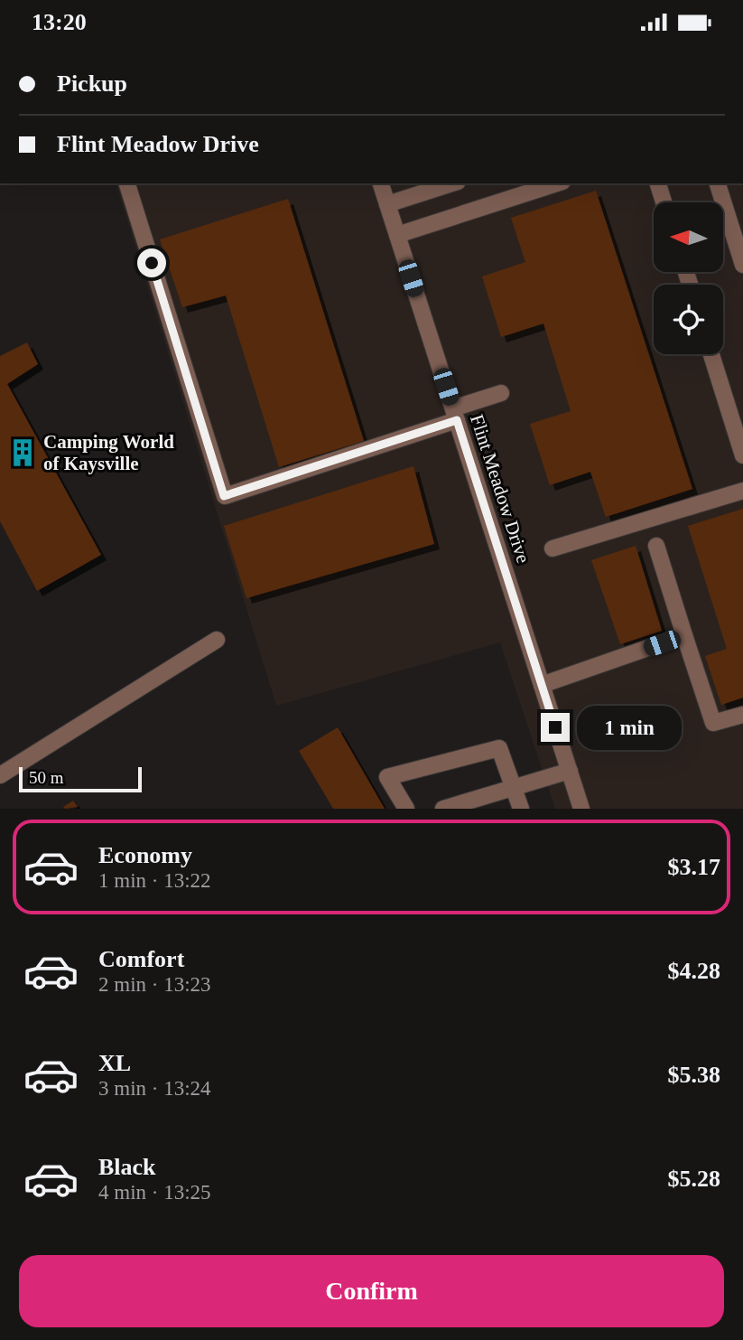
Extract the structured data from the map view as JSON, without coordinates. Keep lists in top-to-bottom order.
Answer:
{
  "streets": {
    "street": ["Flint Meadow Drive"]
  },
  "places": {
    "building": ["Camping World of Kaysville"]
  },
  "scale_bar": "50 m",
  "north": "left",
  "page": {
    "status": "13:20",
    "banner": ["Pickup", "Flint Meadow Drive"],
    "bubble": "1 min",
    "scale": "50 m",
    "list": [
      {
        "name": "Economy",
        "note": "1 min · 13:22",
        "value": "$3.17"
      },
      {
        "name": "Comfort",
        "note": "2 min · 13:23",
        "value": "$4.28"
      },
      {
        "name": "XL",
        "note": "3 min · 13:24",
        "value": "$5.38"
      },
      {
        "name": "Black",
        "note": "4 min · 13:25",
        "value": "$5.28"
      }
    ],
    "buttons": "Confirm"
  }
}
